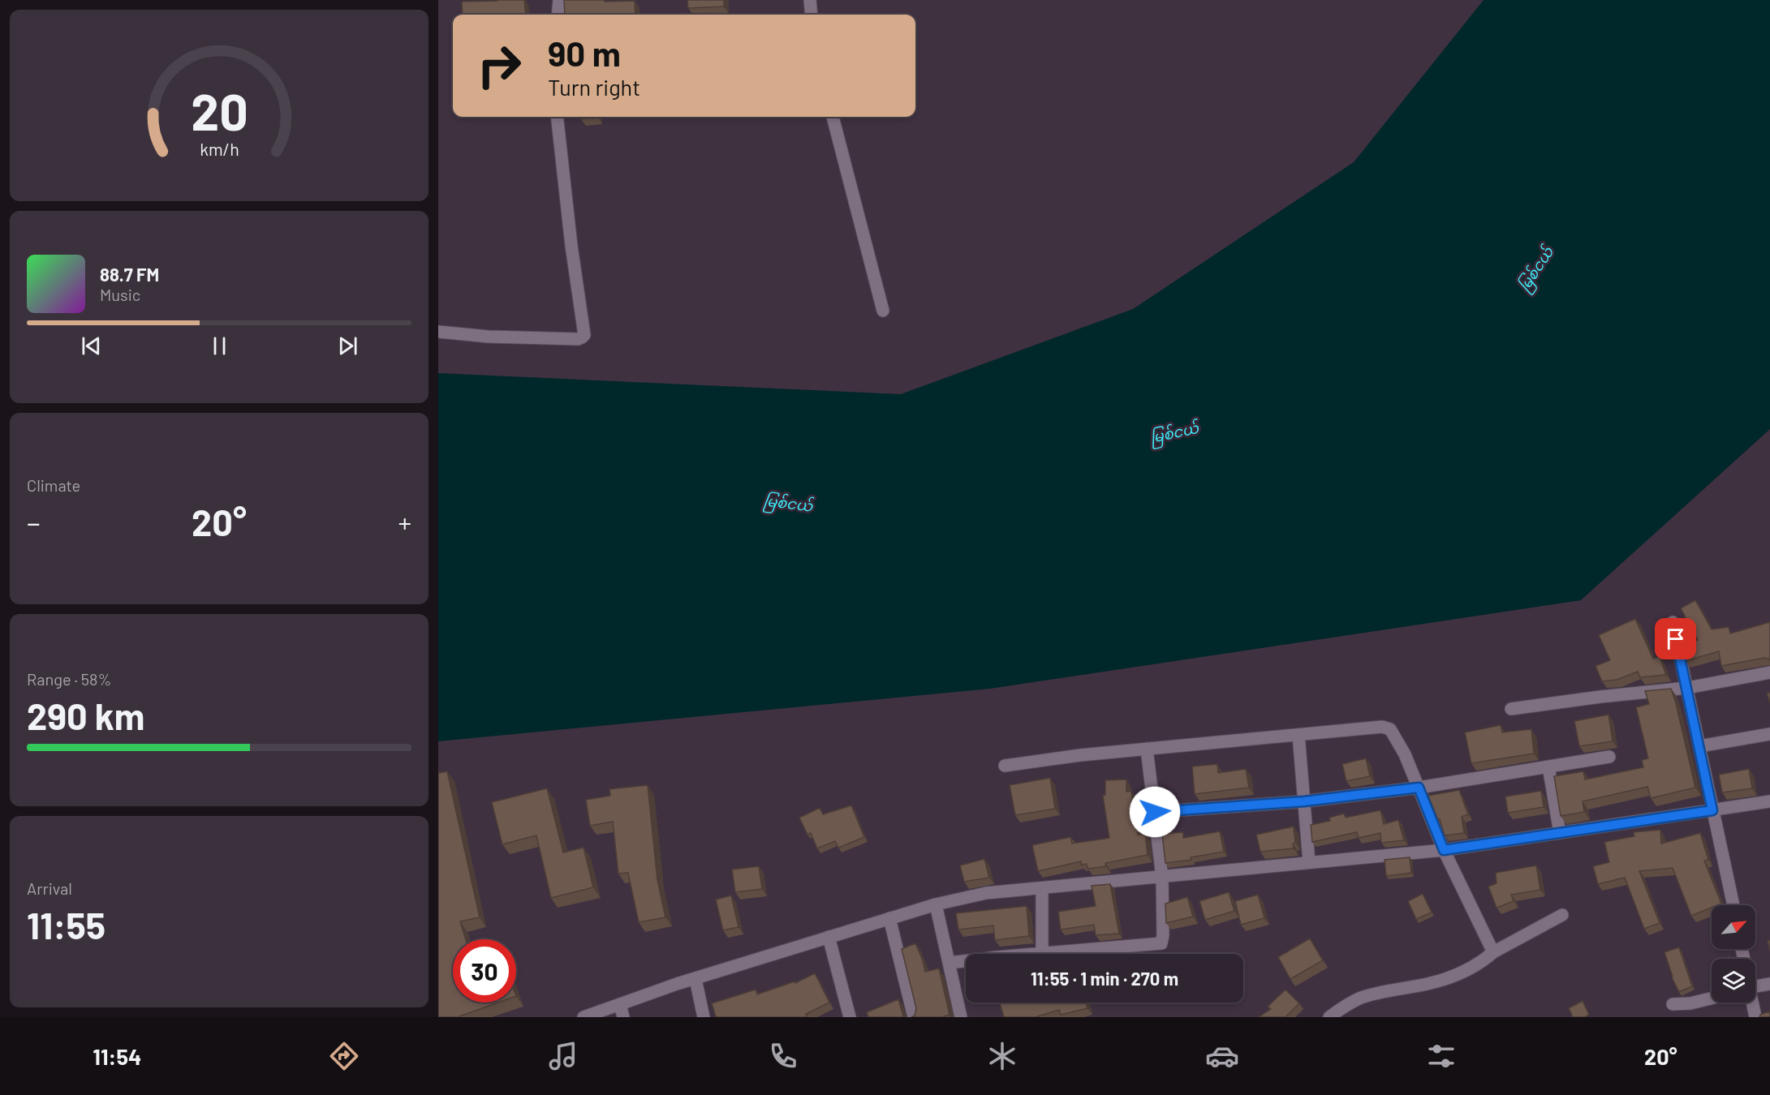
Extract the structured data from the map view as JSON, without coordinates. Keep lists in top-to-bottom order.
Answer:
{
  "water": ["မြစ်ငယ်"],
  "north": "top right",
  "page": {
    "turn": ["90 m", "Turn right"],
    "song": ["88.7 FM", "Music"],
    "tile": [
      "Climate",
      ["Range · 58%", "290 km"],
      ["Arrival", "11:55"]
    ],
    "heat": ["−", "20°", "+"],
    "limit": "30",
    "trip": "11:55 · 1 min · 270 m",
    "tabs": ["11:54", "20°"],
    "gauge": ["20", "km/h"]
  }
}
